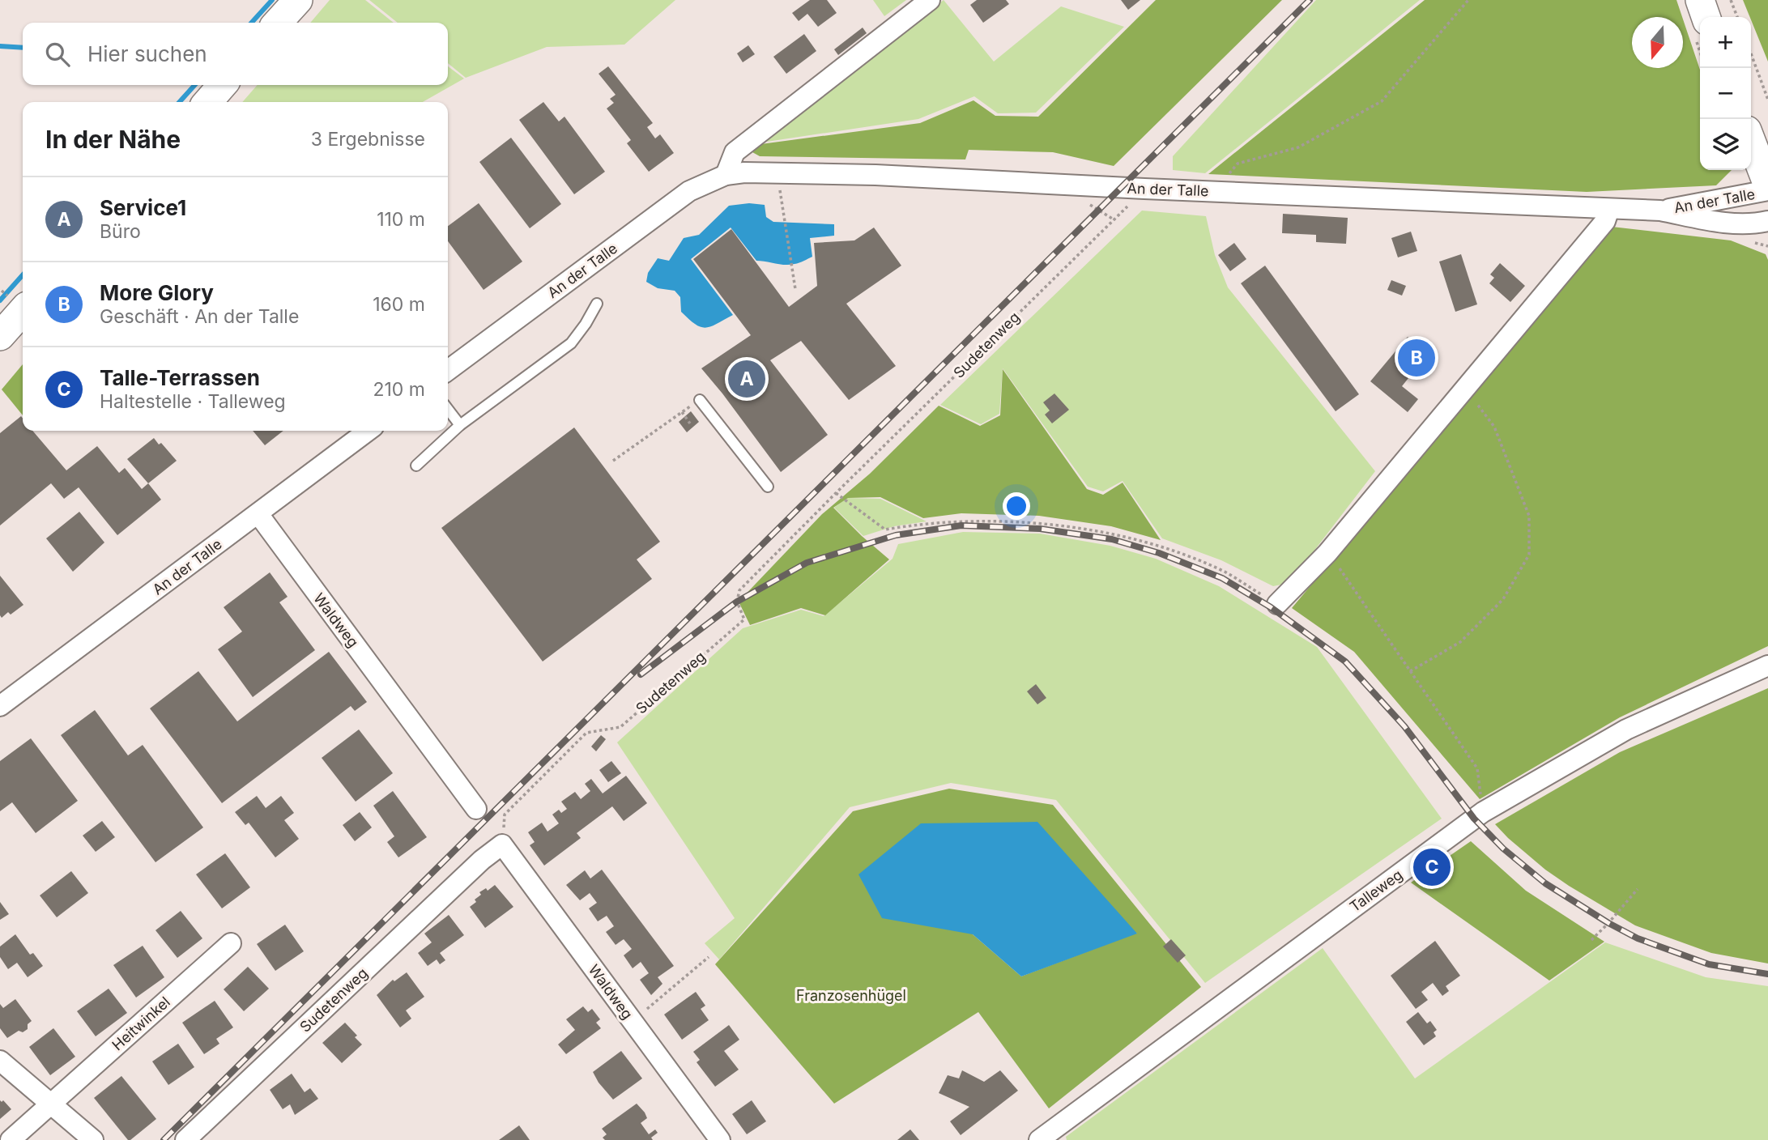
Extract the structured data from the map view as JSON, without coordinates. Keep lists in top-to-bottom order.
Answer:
{
  "streets": {
    "street": [
      "An der Talle",
      "Sudetenweg",
      "Waldweg",
      "Talleweg",
      "Heitwinkel"
    ]
  },
  "crossings": [
    ["An der Talle", "Waldweg"],
    ["Sudetenweg", "Waldweg"]
  ],
  "parks": ["Franzosenhügel"],
  "north": "bottom",
  "page": {
    "map_buttons": ["+", "−"],
    "search": "Hier suchen",
    "heading": ["In der Nähe", "3 Ergebnisse"],
    "list": [
      {
        "mark": "A",
        "name": "Service1",
        "note": "Büro",
        "value": "110 m"
      },
      {
        "mark": "B",
        "name": "More Glory",
        "note": "Geschäft · An der Talle",
        "value": "160 m"
      },
      {
        "mark": "C",
        "name": "Talle-Terrassen",
        "note": "Haltestelle · Talleweg",
        "value": "210 m"
      }
    ],
    "pins": ["B", "A", "C"]
  }
}
